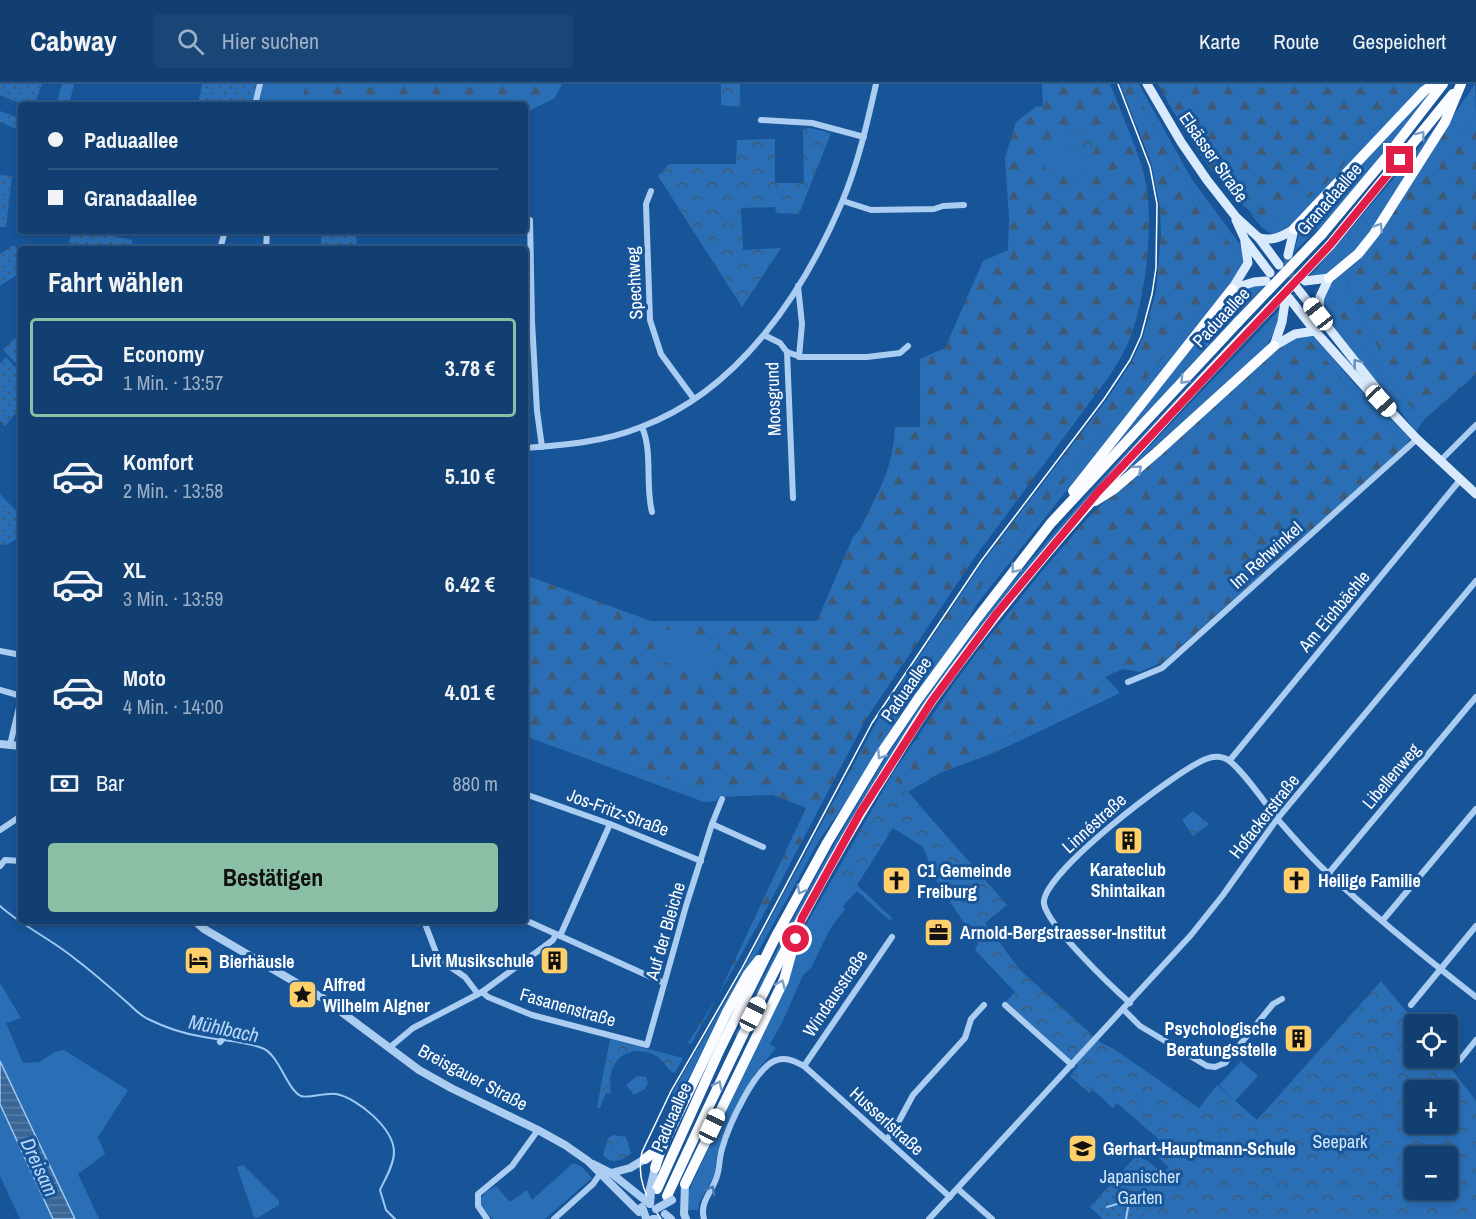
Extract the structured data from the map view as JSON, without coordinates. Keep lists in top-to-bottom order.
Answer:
{
  "streets": {
    "highway": ["Granadaallee", "Paduaallee"],
    "main road": ["Elsässer Straße"],
    "street": [
      "Spechtweg",
      "Moosgrund",
      "Im Rehwinkel",
      "Am Eichbächle",
      "Libellenweg",
      "Jos-Fritz-Straße",
      "Hofackerstraße",
      "Linnéstraße",
      "Auf der Bleiche",
      "Windausstraße",
      "Fasanenstraße",
      "Breisgauer Straße",
      "Husserlstraße"
    ]
  },
  "crossings": [
    ["Elsässer Straße", "Granadaallee"],
    ["Elsässer Straße", "Paduaallee"],
    ["Granadaallee", "Paduaallee"],
    ["Am Eichbächle", "Linnéstraße"],
    ["Jos-Fritz-Straße", "Auf der Bleiche"],
    ["Hofackerstraße", "Linnéstraße"],
    ["Hofackerstraße", "Husserlstraße"],
    ["Auf der Bleiche", "Fasanenstraße"],
    ["Windausstraße", "Husserlstraße"]
  ],
  "water": ["Mühlbach", "Dreisam"],
  "parks": ["Seepark", "Japanischer Garten"],
  "places": {
    "building": ["Karateclub Shintaikan", "Livit Musikschule", "Psychologische Beratungsstelle"],
    "church": ["C1 Gemeinde Freiburg", "Heilige Familie"],
    "office": ["Arnold-Bergstraesser-Institut"],
    "hotel": ["Bierhäusle"],
    "place": ["Alfred Wilhelm Algner"],
    "school or university": ["Gerhart-Hauptmann-Schule"]
  },
  "page": {
    "header": "Cabway",
    "search": "Hier suchen",
    "nav": ["Karte", "Route", "Gespeichert"],
    "banner": ["Paduaallee", "Granadaallee"],
    "heading": "Fahrt wählen",
    "list": [
      {
        "name": "Economy",
        "note": "1 Min. · 13:57",
        "value": "3.78 €"
      },
      {
        "name": "Komfort",
        "note": "2 Min. · 13:58",
        "value": "5.10 €"
      },
      {
        "name": "XL",
        "note": "3 Min. · 13:59",
        "value": "6.42 €"
      },
      {
        "name": "Moto",
        "note": "4 Min. · 14:00",
        "value": "4.01 €"
      }
    ],
    "pay": ["Bar", "880 m"],
    "buttons": "Bestätigen",
    "map_buttons": ["+", "−"]
  }
}
